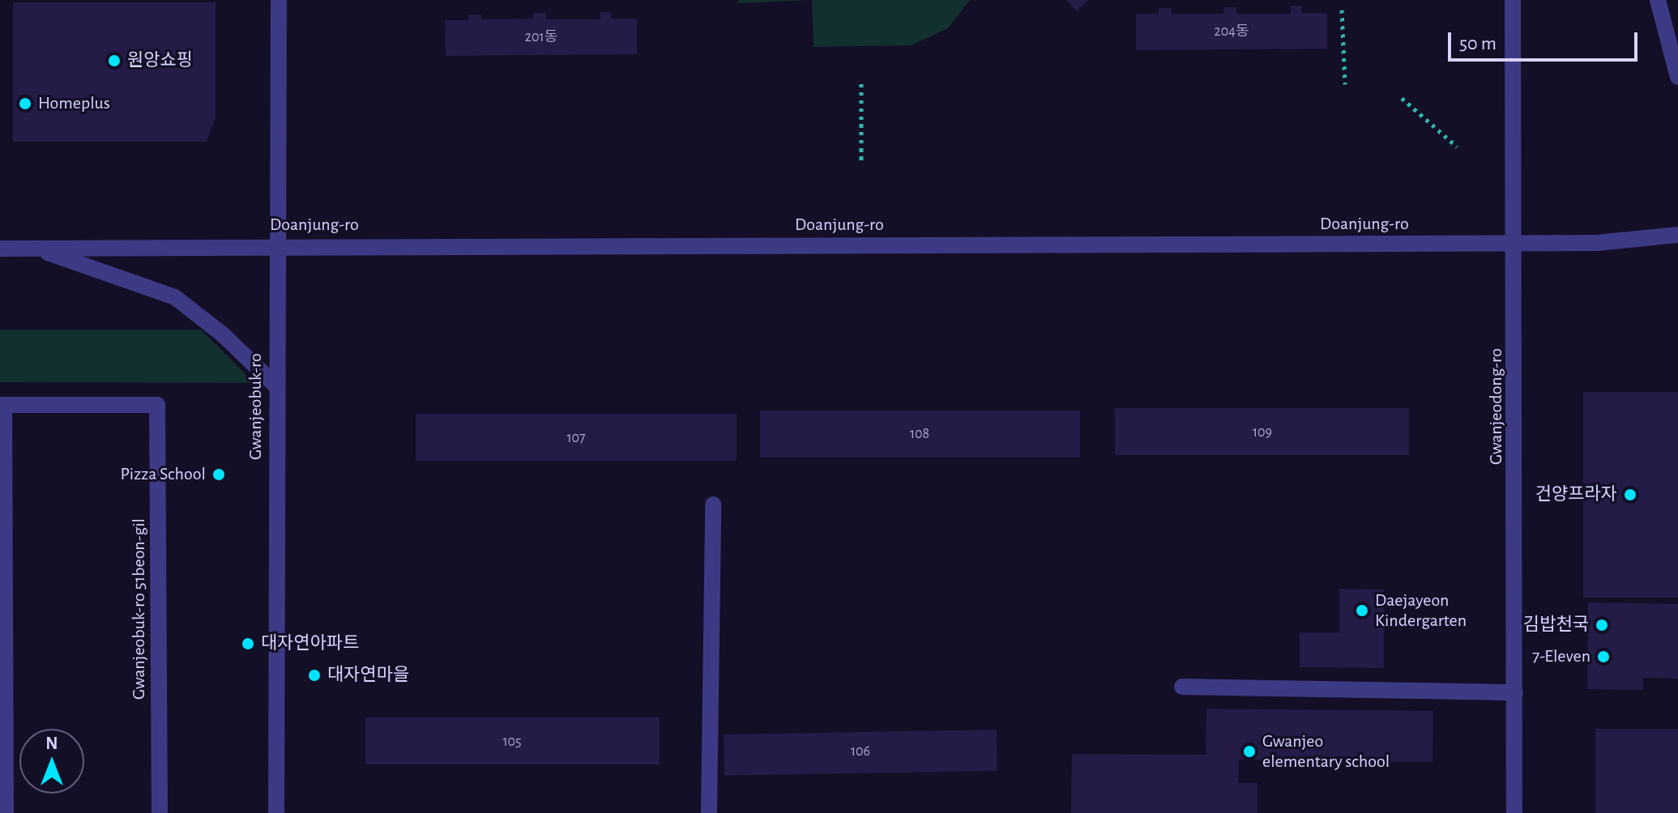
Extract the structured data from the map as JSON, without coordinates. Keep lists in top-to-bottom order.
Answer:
{
  "streets": {
    "street": [
      "Doanjung-ro",
      "Gwanjeobuk-ro",
      "Gwanjeodong-ro",
      "Gwanjeobuk-ro 51beon-gil"
    ]
  },
  "crossings": [
    ["Doanjung-ro", "Gwanjeobuk-ro"],
    ["Doanjung-ro", "Gwanjeodong-ro"]
  ],
  "places": [
    "원앙쇼핑",
    "Homeplus",
    "Pizza School",
    "건양프라자",
    "Daejayeon Kindergarten",
    "김밥천국",
    "대자연아파트",
    "7-Eleven",
    "대자연마을",
    "Gwanjeo elementary school"
  ],
  "house_numbers": [
    "204동",
    "201동",
    "109",
    "108",
    "107",
    "105",
    "106"
  ],
  "scale_bar": "50 m",
  "north": "top"
}
